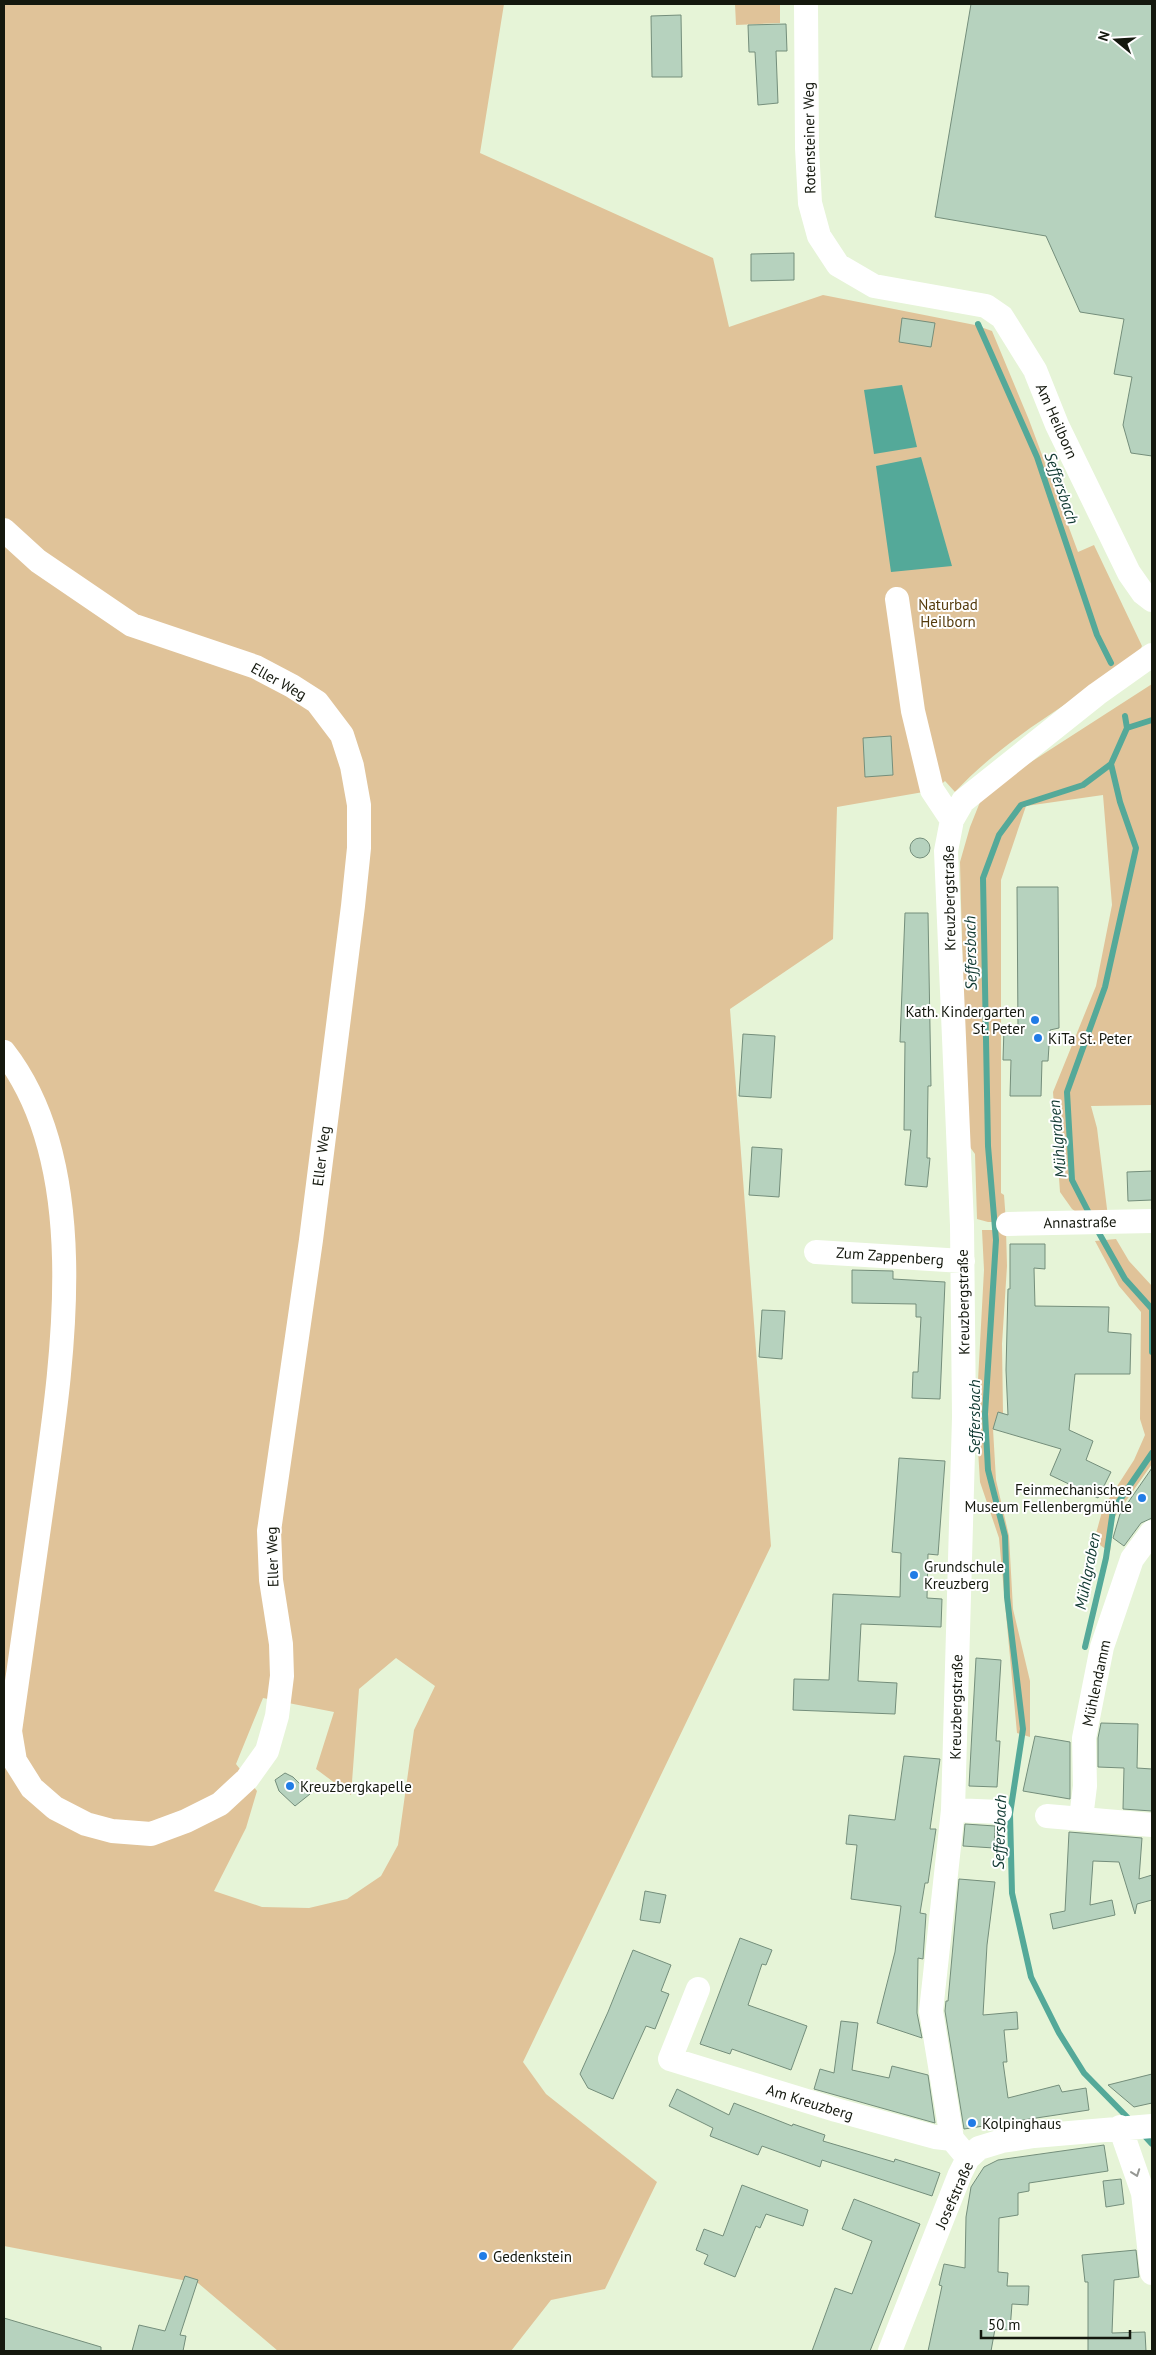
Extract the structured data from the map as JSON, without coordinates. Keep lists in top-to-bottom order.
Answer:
{
  "streets": {
    "street": [
      "Rotensteiner Weg",
      "Am Heilborn",
      "Eller Weg",
      "Kreuzbergstraße",
      "Annastraße",
      "Zum Zappenberg",
      "Mühlendamm",
      "Am Kreuzberg",
      "Josefstraße"
    ]
  },
  "crossings": [
    ["Rotensteiner Weg", "Am Heilborn"],
    ["Kreuzbergstraße", "Zum Zappenberg"],
    ["Kreuzbergstraße", "Am Kreuzberg"]
  ],
  "water": ["Seffersbach", "Mühlgraben"],
  "parks": ["Naturbad Heilborn"],
  "places": [
    "Kath. Kindergarten St. Peter",
    "KiTa St. Peter",
    "Feinmechanisches Museum Fellenbergmühle",
    "Grundschule Kreuzberg",
    "Kreuzbergkapelle",
    "Kolpinghaus",
    "Gedenkstein"
  ],
  "scale_bar": "50 m",
  "north": "left"
}
